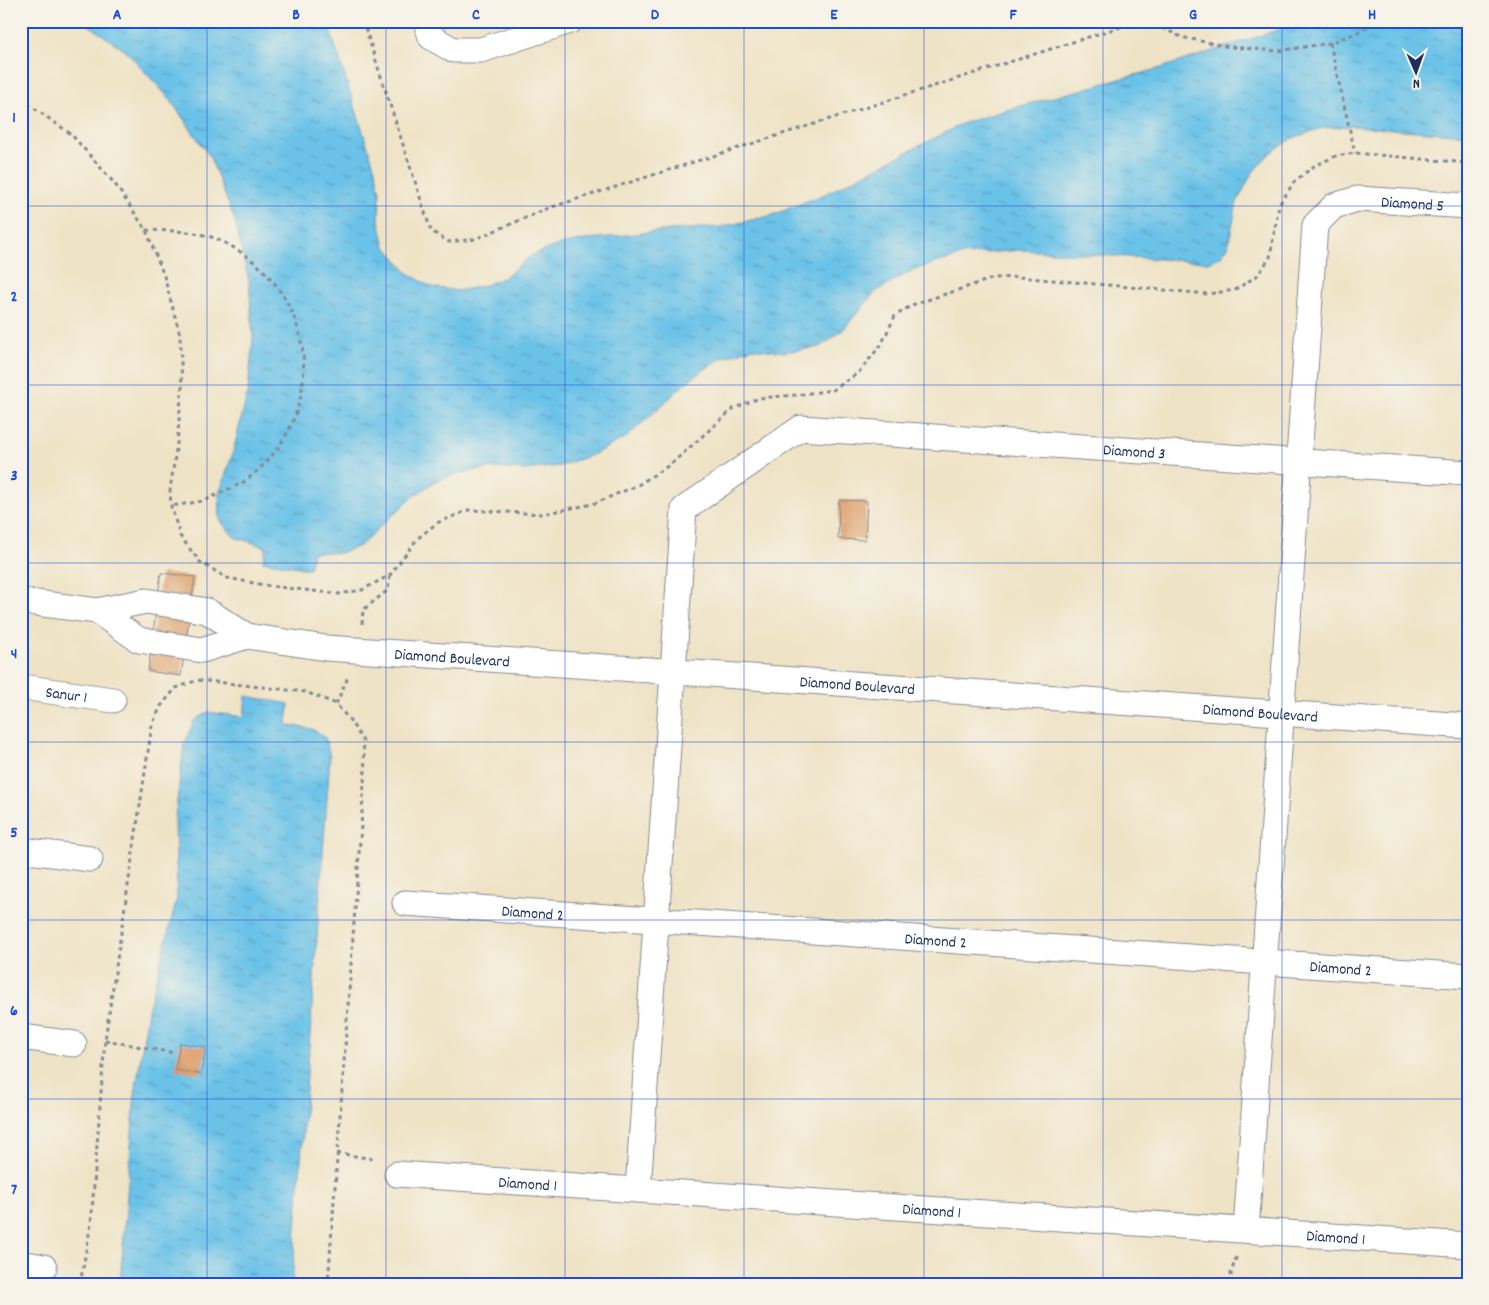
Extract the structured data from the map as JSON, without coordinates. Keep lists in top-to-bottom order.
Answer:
{
  "streets": {
    "street": [
      "Diamond 5",
      "Diamond 3",
      "Diamond Boulevard",
      "Sanur 1",
      "Diamond 2",
      "Diamond 1"
    ]
  },
  "crossings": [
    ["Diamond 5", "Diamond 3"],
    ["Diamond 3", "Diamond Boulevard"]
  ],
  "north": "bottom",
  "grid": {
    "columns": [
      "A",
      "B",
      "C",
      "D",
      "E",
      "F",
      "G",
      "H"
    ],
    "rows": [
      "1",
      "2",
      "3",
      "4",
      "5",
      "6",
      "7"
    ]
  }
}
